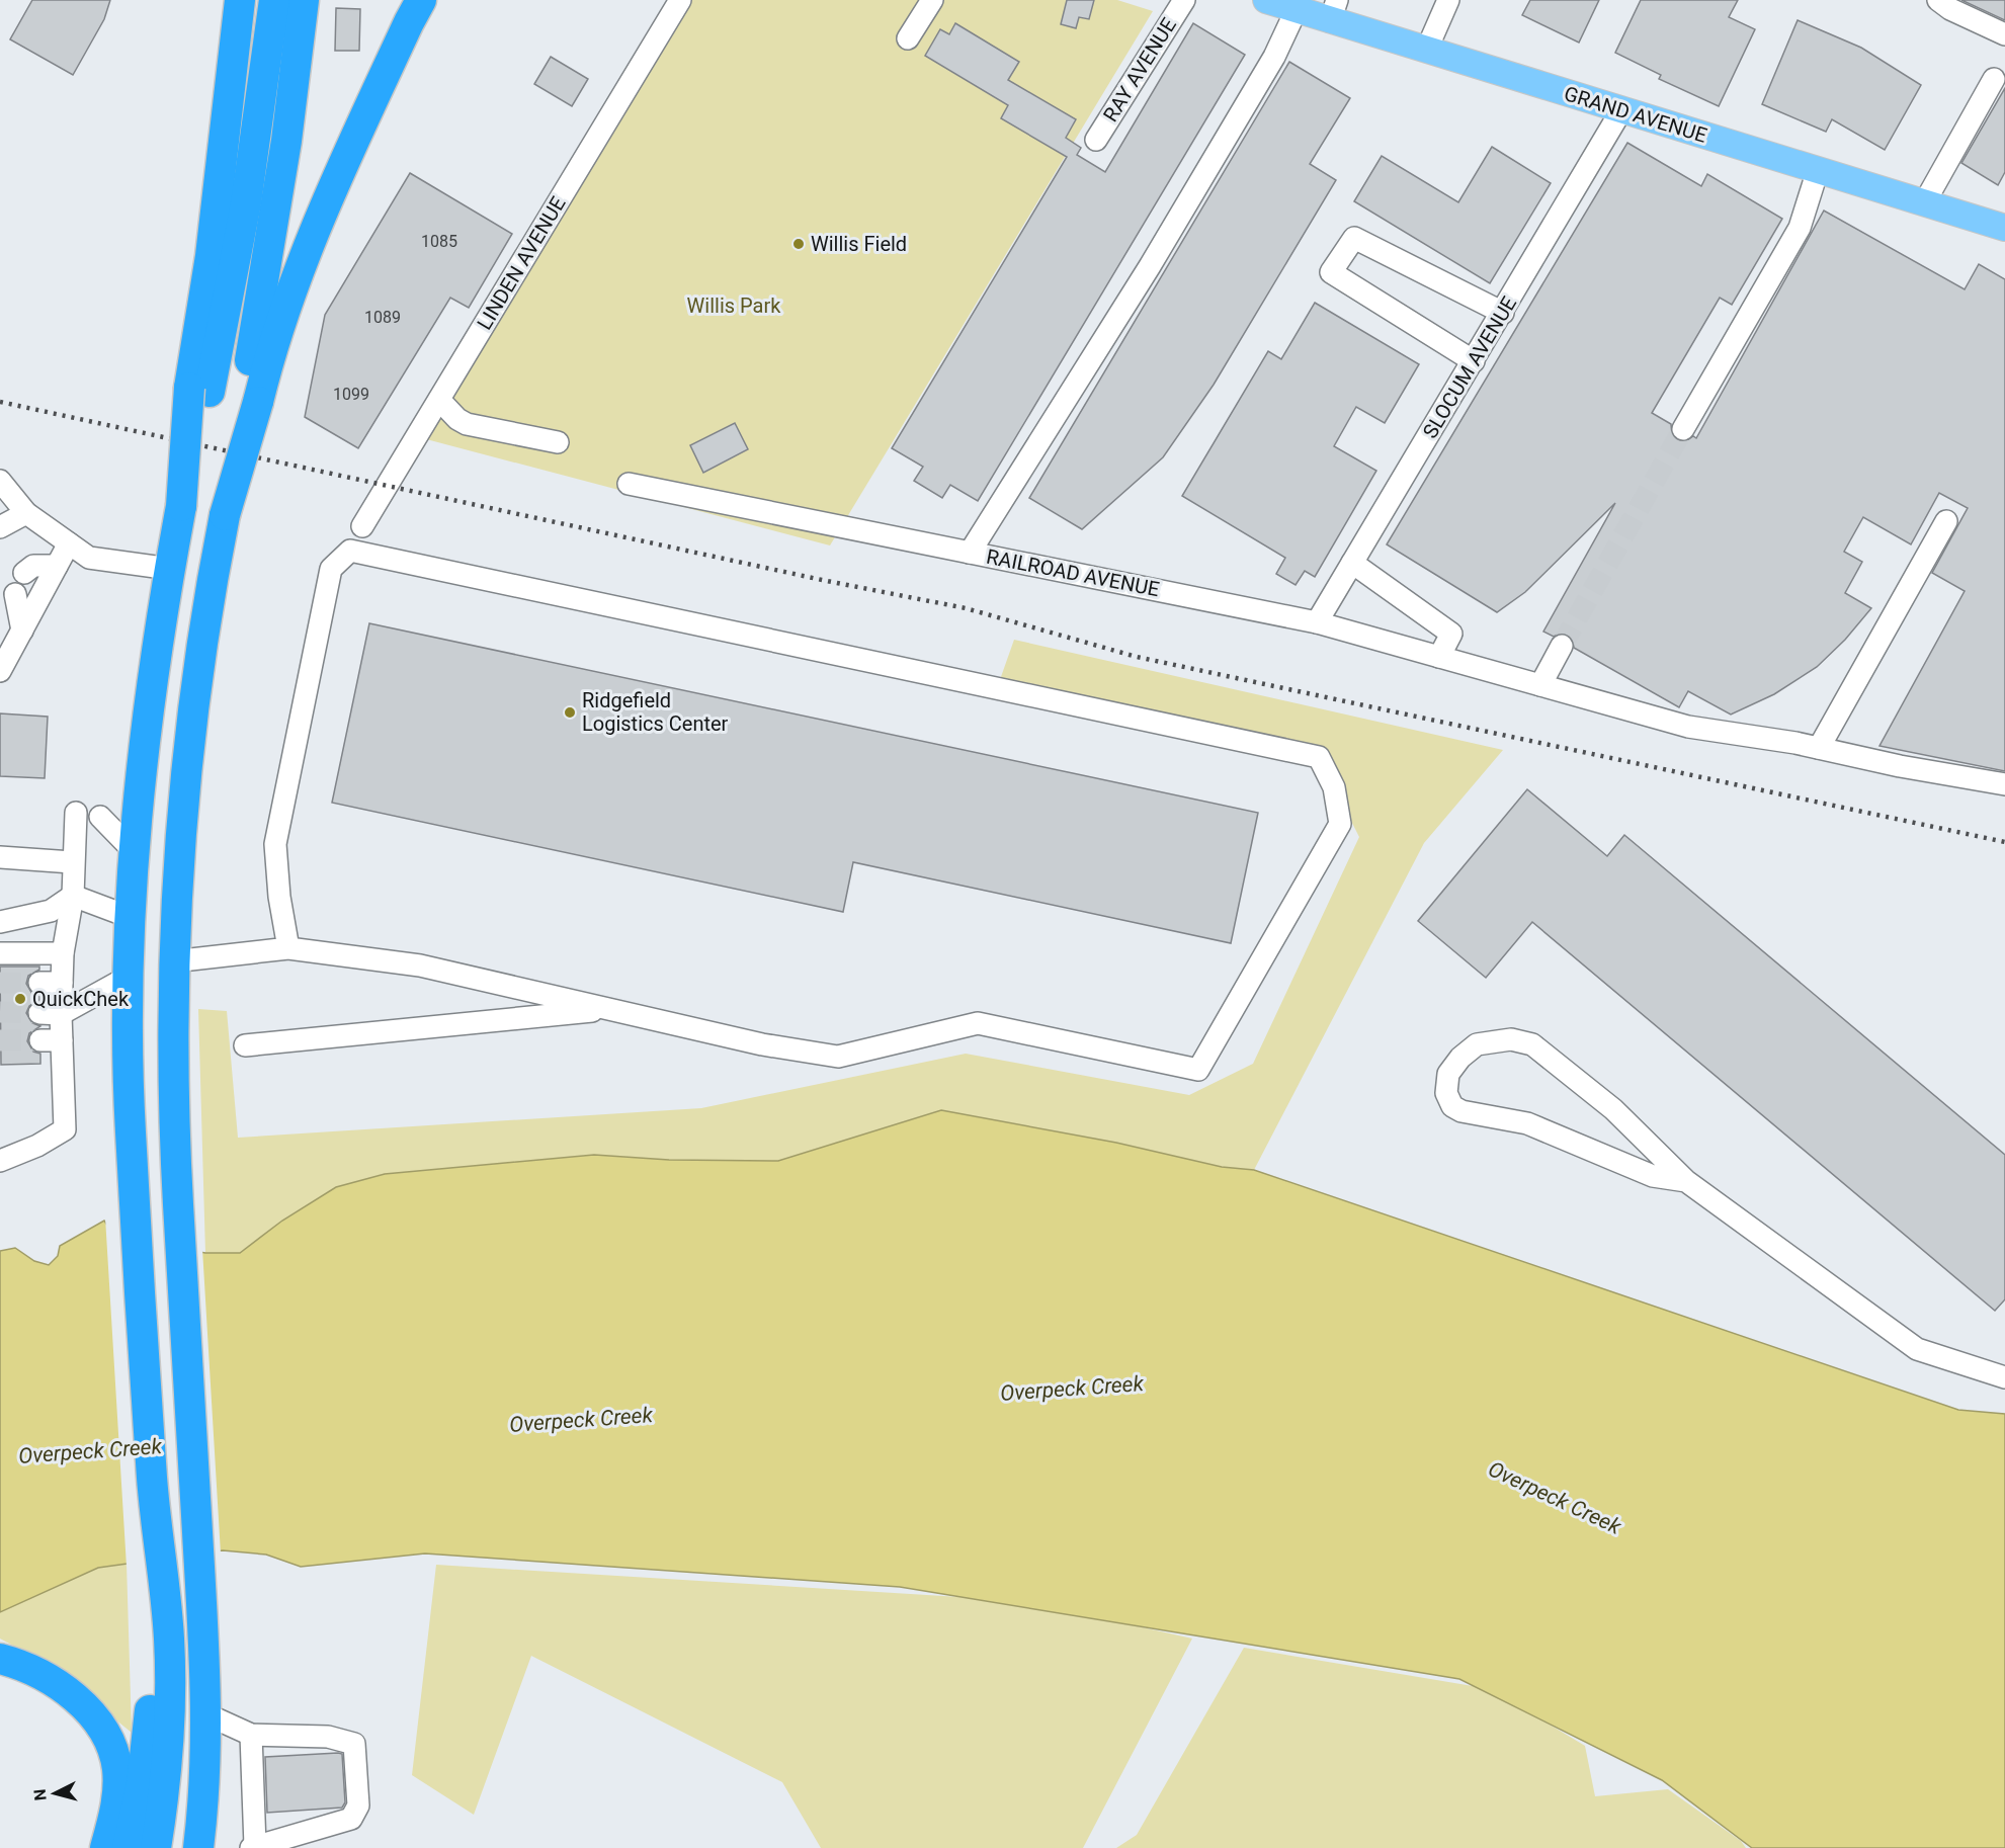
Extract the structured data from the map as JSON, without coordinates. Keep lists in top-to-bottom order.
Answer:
{
  "streets": {
    "main road": ["GRAND AVENUE"],
    "street": [
      "RAY AVENUE",
      "LINDEN AVENUE",
      "SLOCUM AVENUE",
      "RAILROAD AVENUE"
    ]
  },
  "crossings": [
    ["GRAND AVENUE", "SLOCUM AVENUE"],
    ["SLOCUM AVENUE", "RAILROAD AVENUE"]
  ],
  "water": ["Overpeck Creek"],
  "parks": ["Willis Park"],
  "places": ["Willis Field", "Ridgefield Logistics Center", "QuickChek"],
  "house_numbers": ["1085", "1089", "1099"],
  "north": "left"
}
